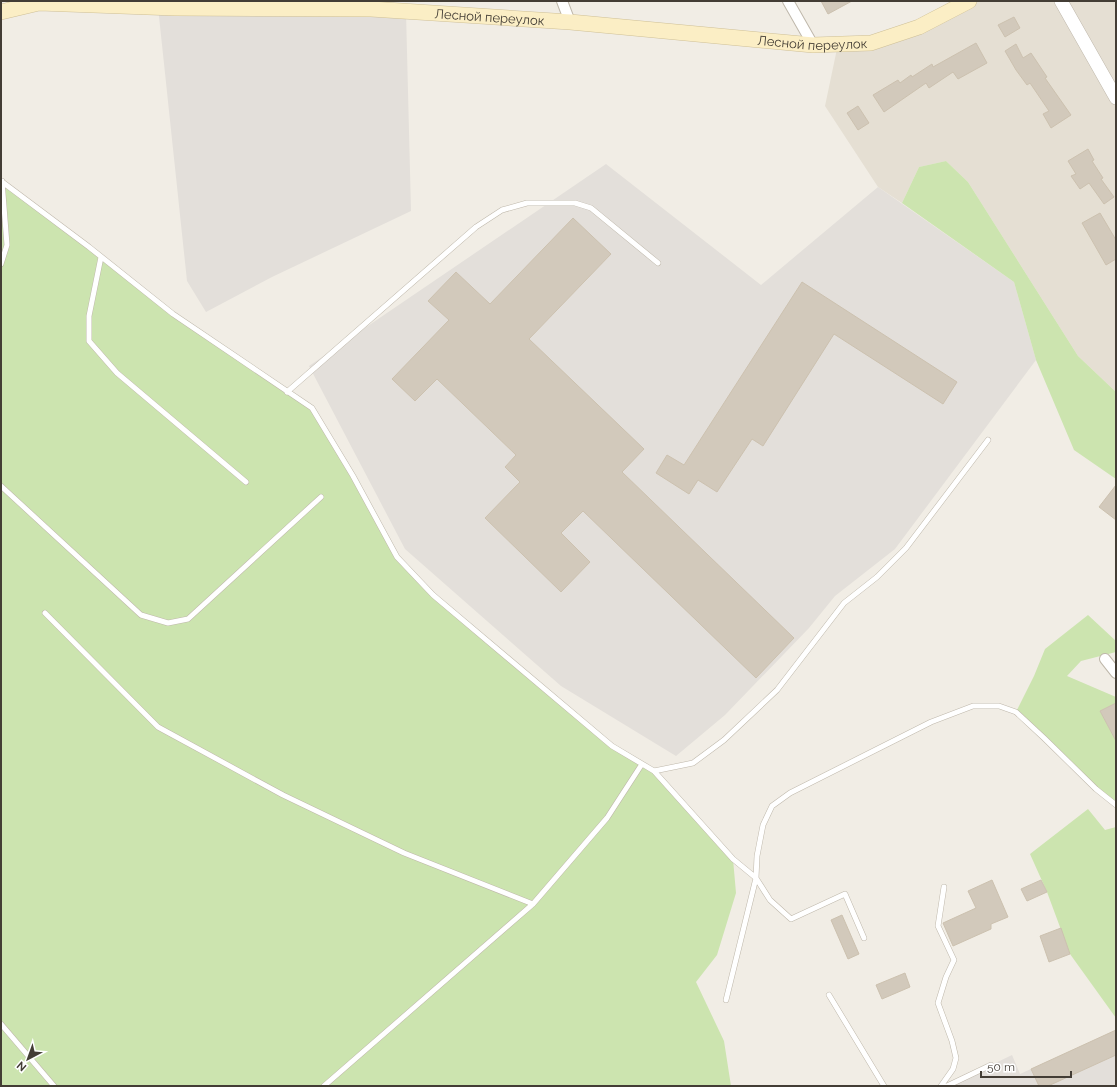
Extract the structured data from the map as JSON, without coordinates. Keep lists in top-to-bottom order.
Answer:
{
  "streets": {
    "main road": ["Лесной переулок"]
  },
  "scale_bar": "50 m",
  "north": "bottom left"
}
